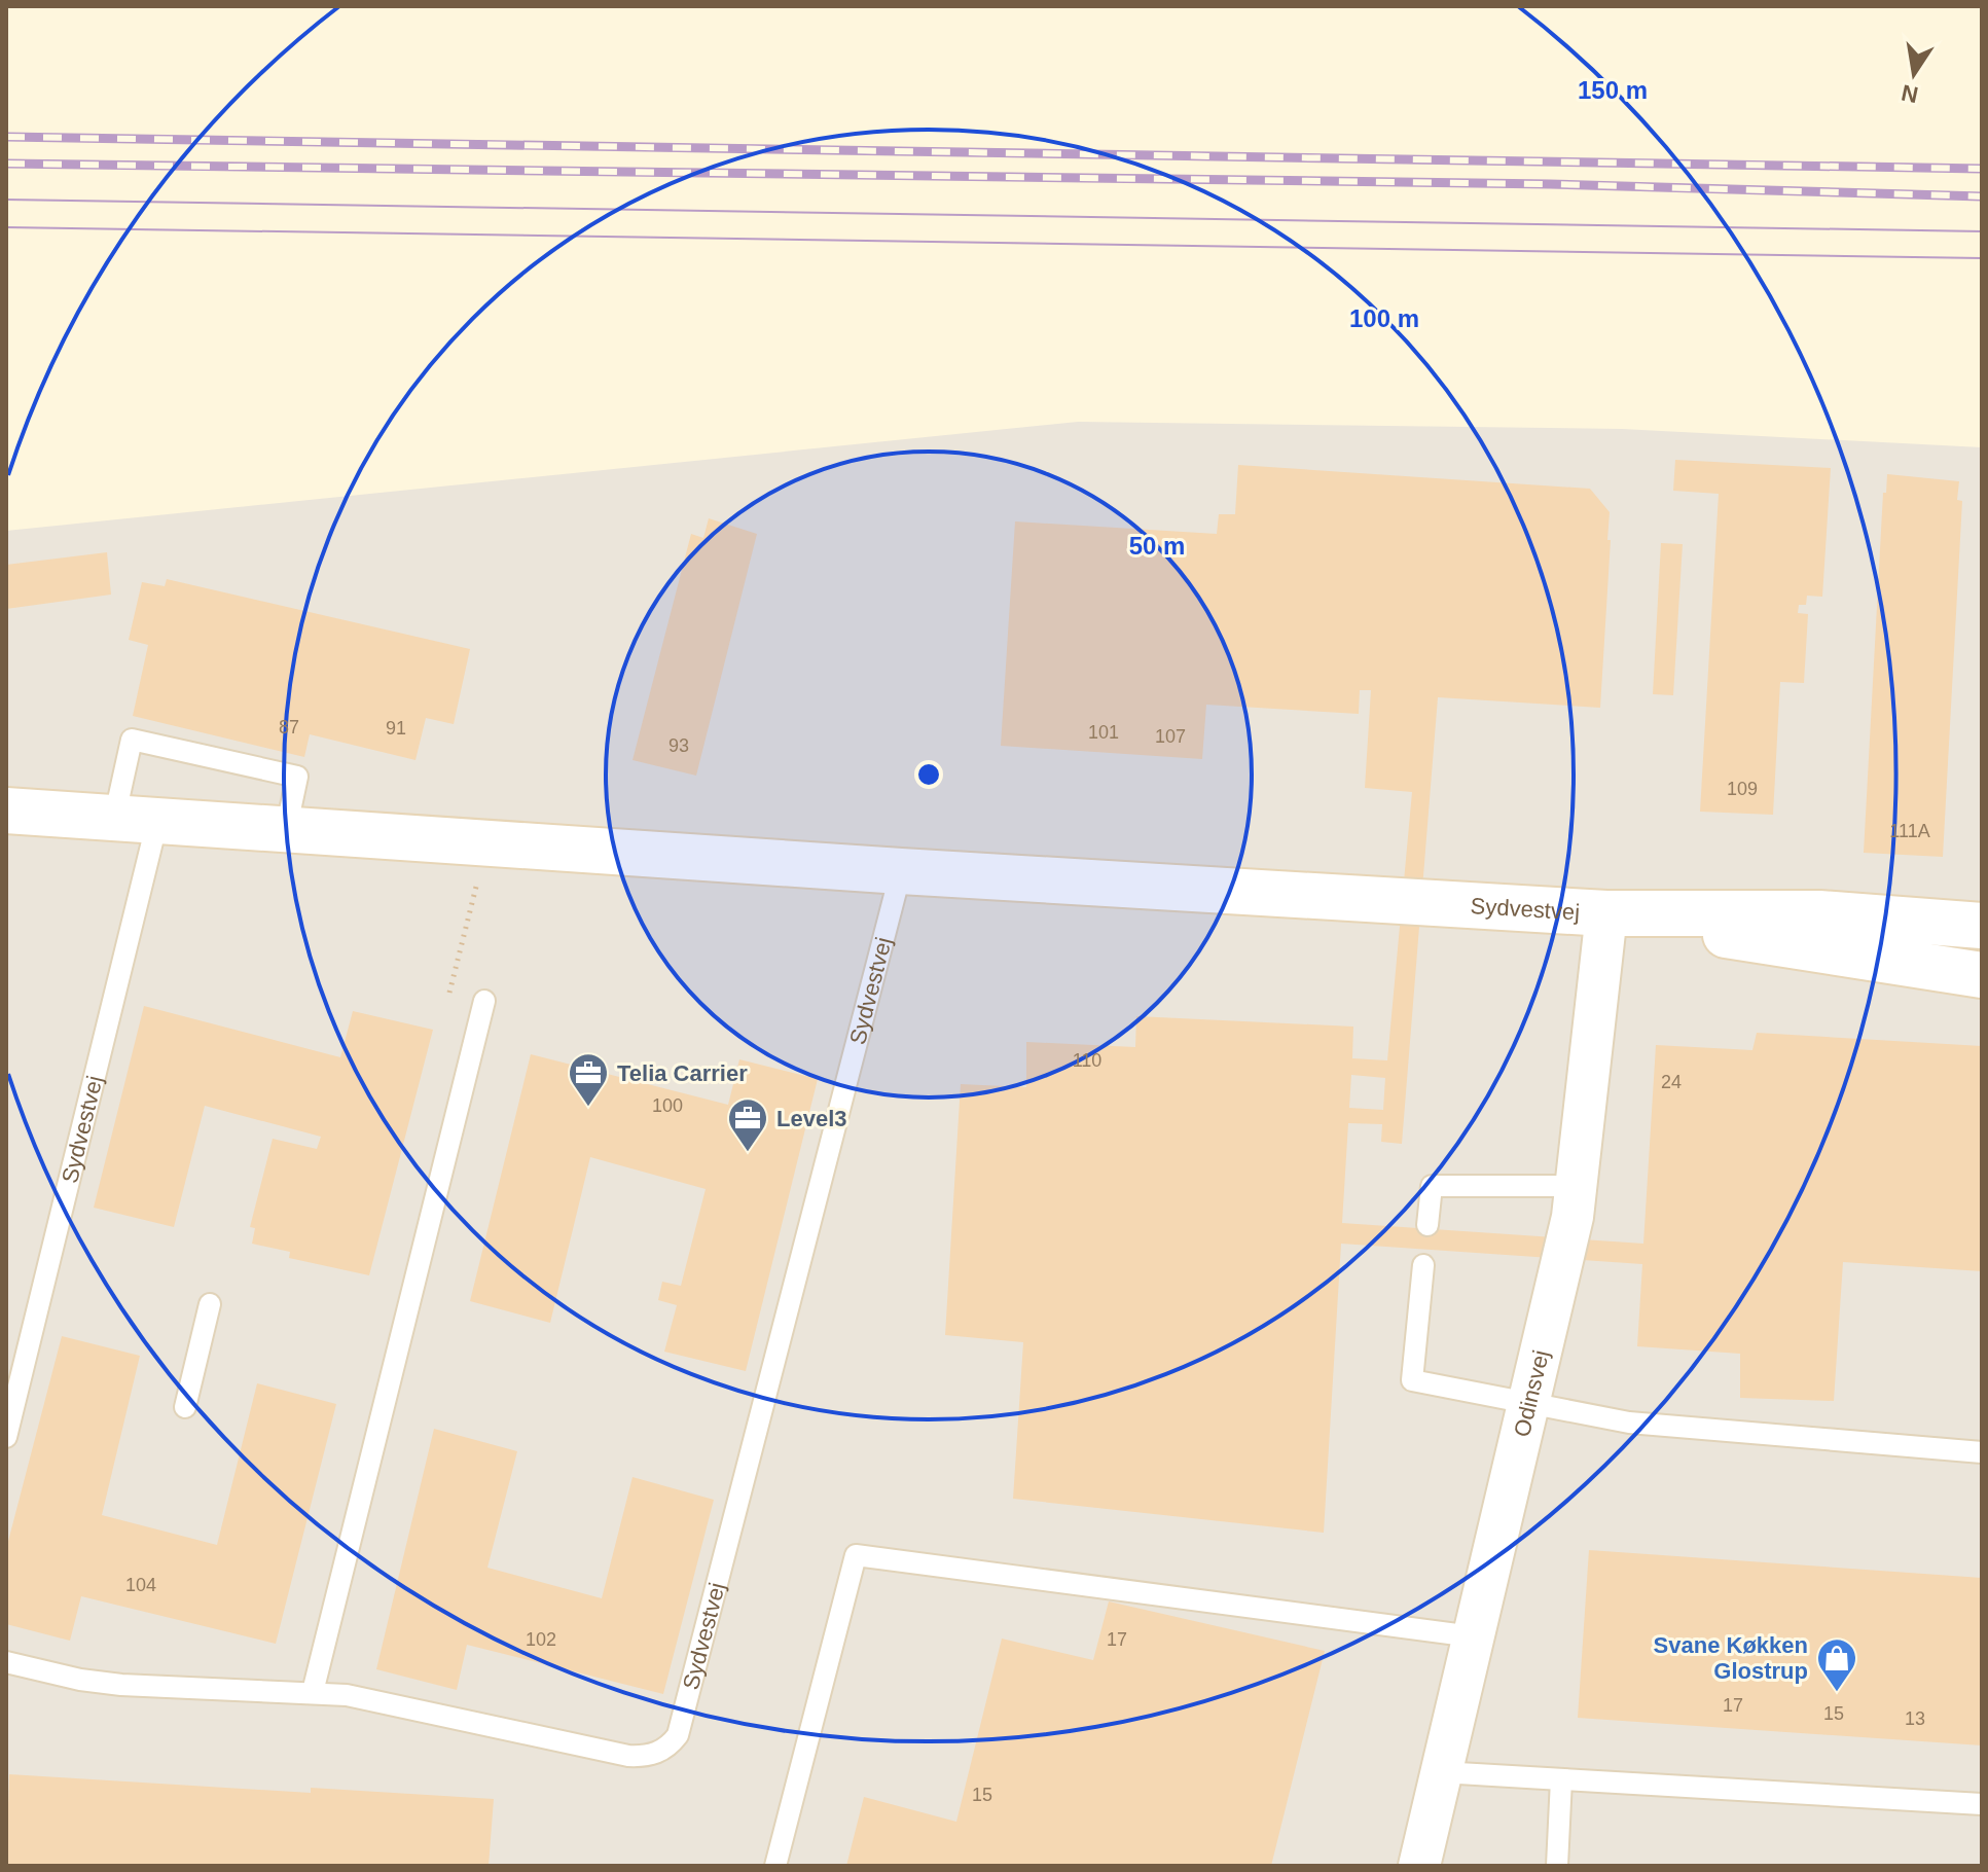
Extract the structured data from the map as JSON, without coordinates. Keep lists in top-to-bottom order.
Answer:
{
  "streets": {
    "street": ["Sydvestvej", "Odinsvej"]
  },
  "crossings": [
    ["Sydvestvej", "Odinsvej"]
  ],
  "places": {
    "office": ["Telia Carrier", "Level3"],
    "shop": ["Svane Køkken Glostrup"]
  },
  "house_numbers": [
    "87",
    "91",
    "101",
    "107",
    "93",
    "109",
    "111A",
    "110",
    "24",
    "100",
    "104",
    "102",
    "17",
    "17",
    "15",
    "13",
    "15"
  ],
  "north": "bottom",
  "rings": ["150 m", "100 m", "50 m"]
}
